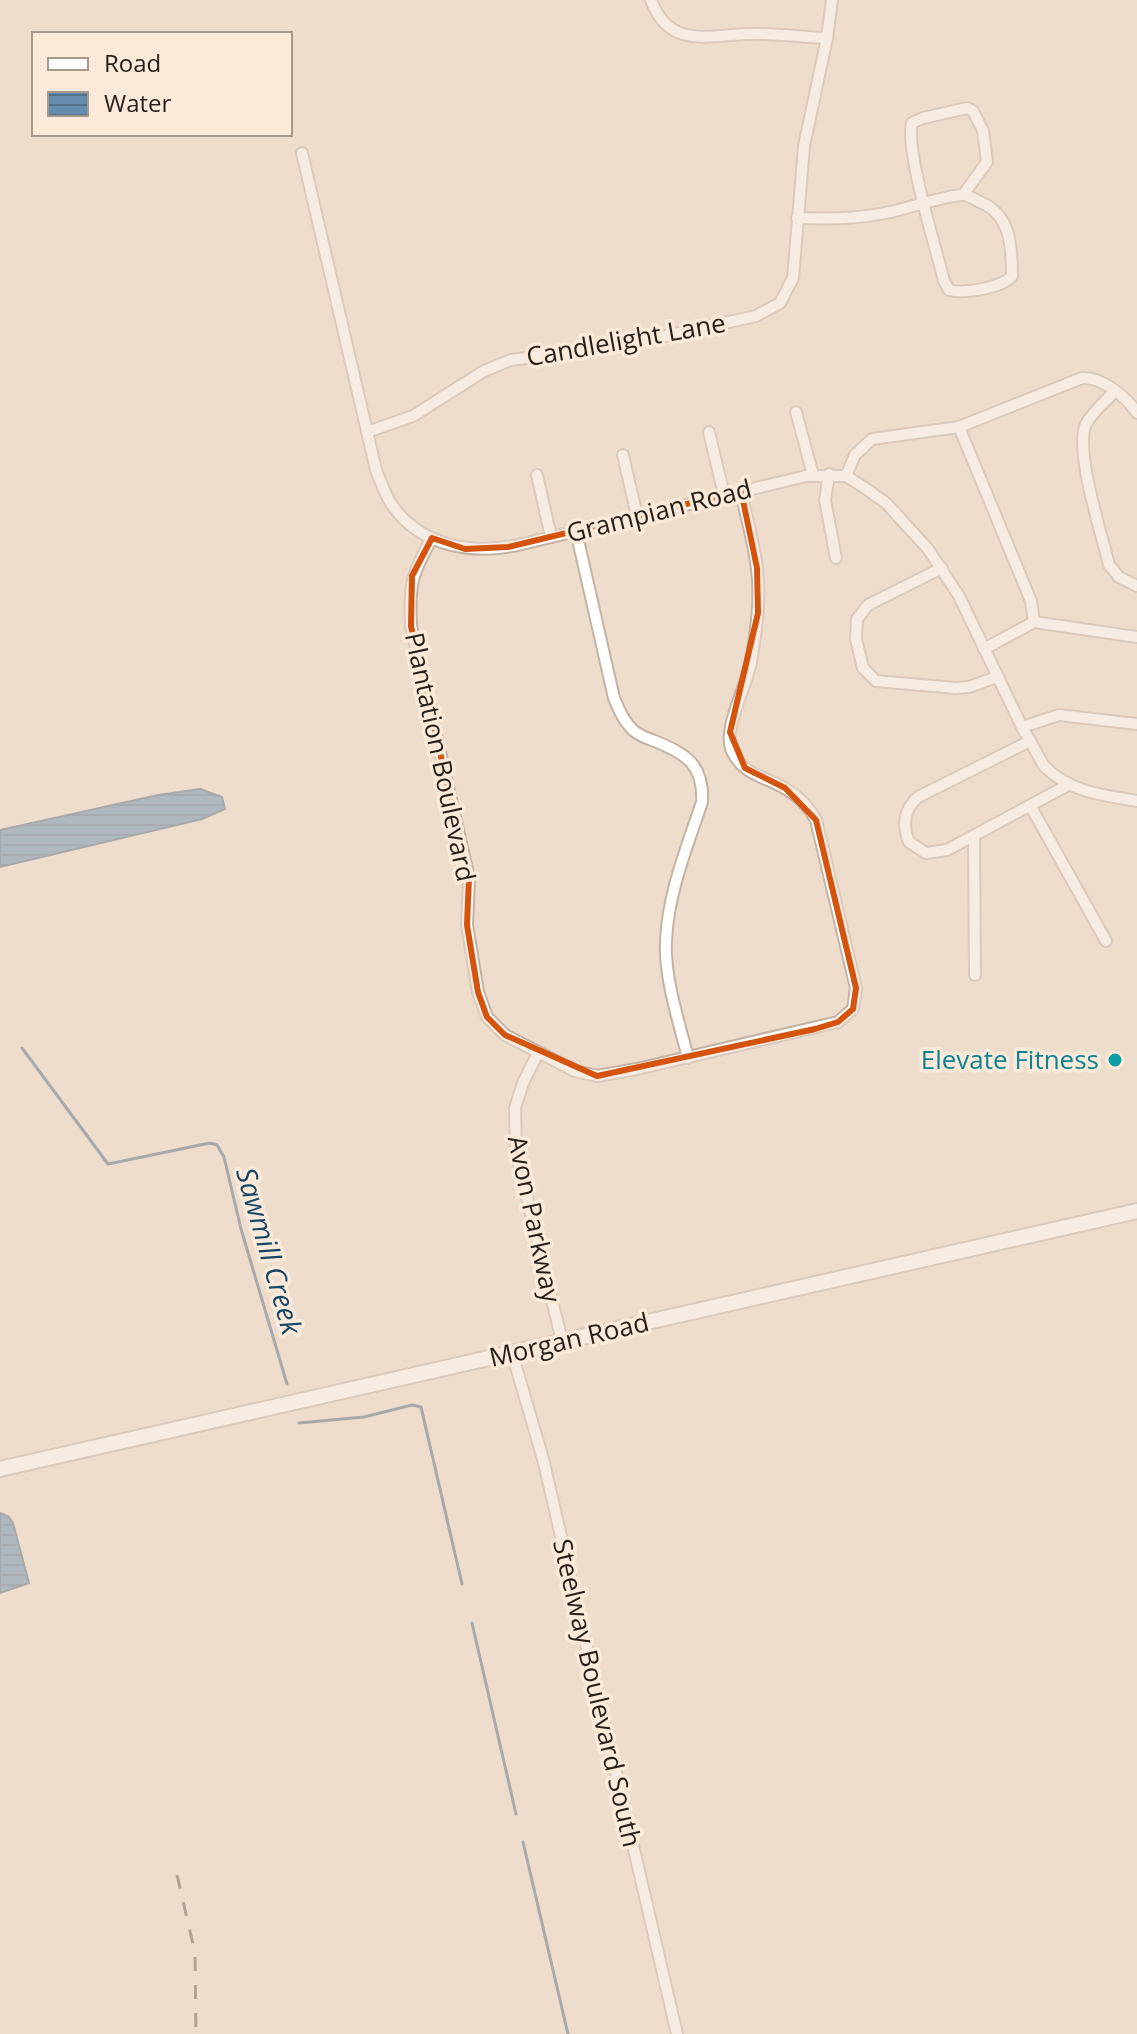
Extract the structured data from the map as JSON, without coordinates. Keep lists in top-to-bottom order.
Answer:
{
  "streets": {
    "street": [
      "Candlelight Lane",
      "Grampian Road",
      "Plantation Boulevard",
      "Avon Parkway",
      "Morgan Road",
      "Steelway Boulevard South"
    ]
  },
  "crossings": [
    ["Candlelight Lane", "Grampian Road"],
    ["Grampian Road", "Plantation Boulevard"],
    ["Plantation Boulevard", "Avon Parkway"],
    ["Avon Parkway", "Morgan Road"],
    ["Morgan Road", "Steelway Boulevard South"]
  ],
  "water": ["Sawmill Creek"],
  "places": ["Elevate Fitness"],
  "legend": ["Road", "Water"]
}
